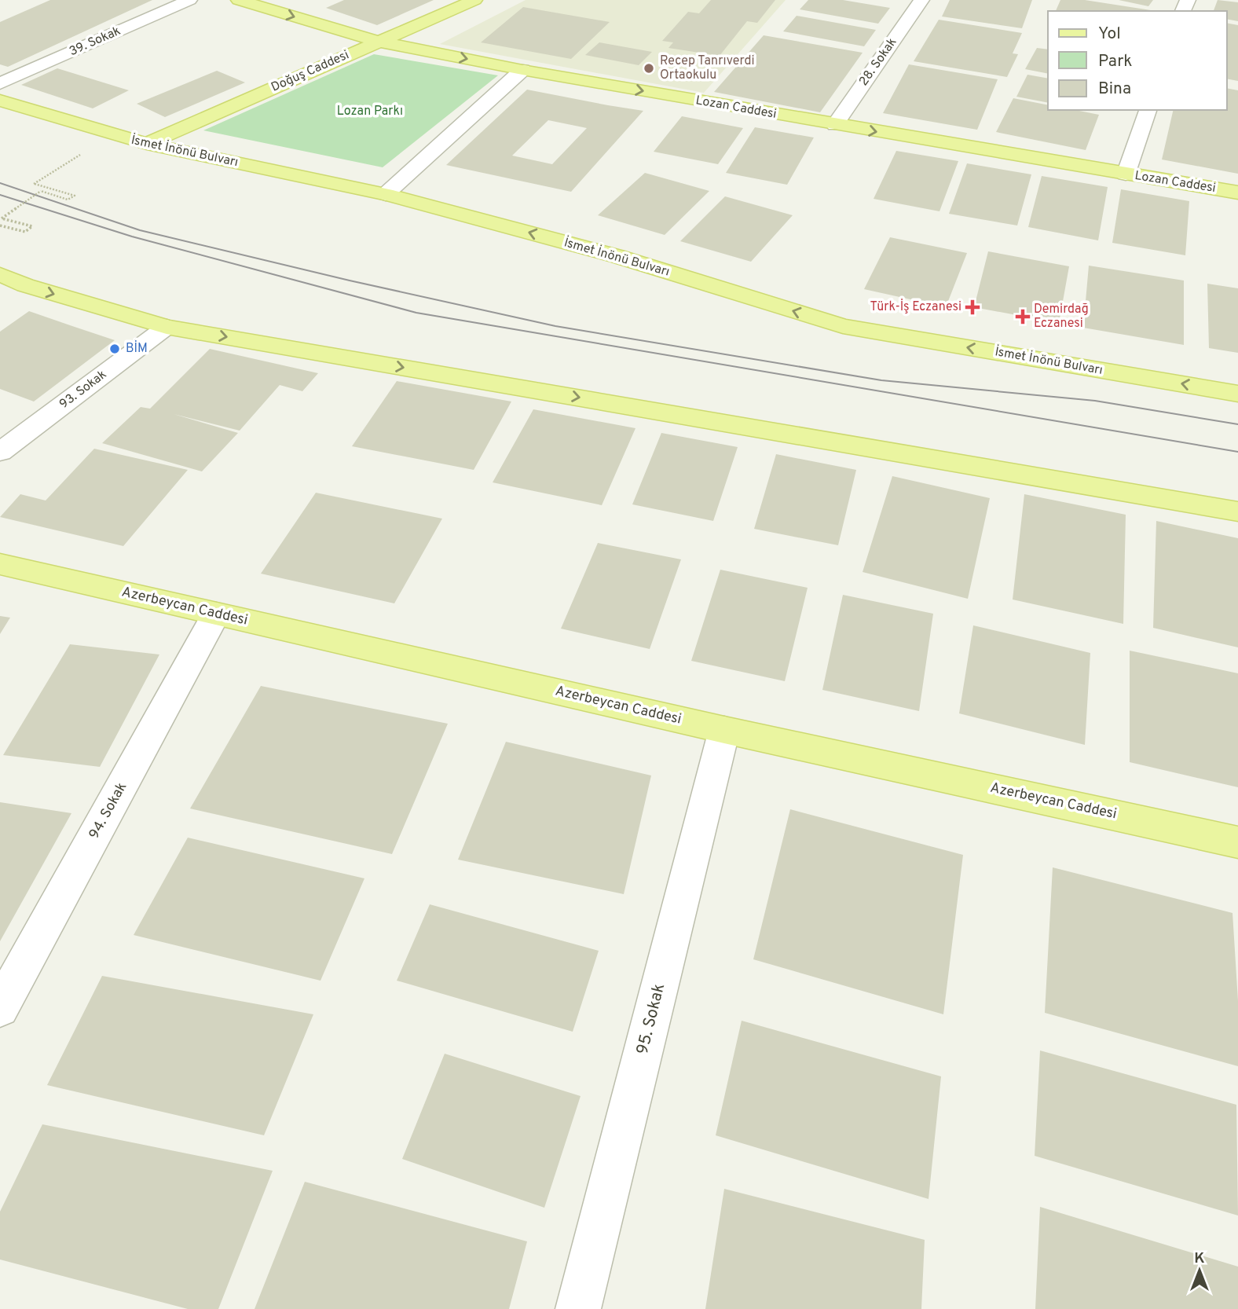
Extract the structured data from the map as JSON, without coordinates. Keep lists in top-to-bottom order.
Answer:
{
  "streets": {
    "main road": [
      "Doğuş Caddesi",
      "Lozan Caddesi",
      "İsmet İnönü Bulvarı",
      "Azerbeycan Caddesi"
    ],
    "street": [
      "39. Sokak",
      "28. Sokak",
      "93. Sokak",
      "94. Sokak",
      "95. Sokak"
    ]
  },
  "crossings": [
    ["28. Sokak", "Lozan Caddesi"],
    ["Doğuş Caddesi", "Lozan Caddesi"],
    ["Doğuş Caddesi", "İsmet İnönü Bulvarı"],
    ["Azerbeycan Caddesi", "94. Sokak"],
    ["Azerbeycan Caddesi", "95. Sokak"]
  ],
  "one_way": ["Lozan Caddesi"],
  "parks": ["Lozan Parkı"],
  "places": {
    "other": ["Recep Tanrıverdi Ortaokulu", "BİM"],
    "health": ["Türk-İş Eczanesi", "Demirdağ Eczanesi"]
  },
  "legend": ["Yol", "Park", "Bina"],
  "north": "top"
}
